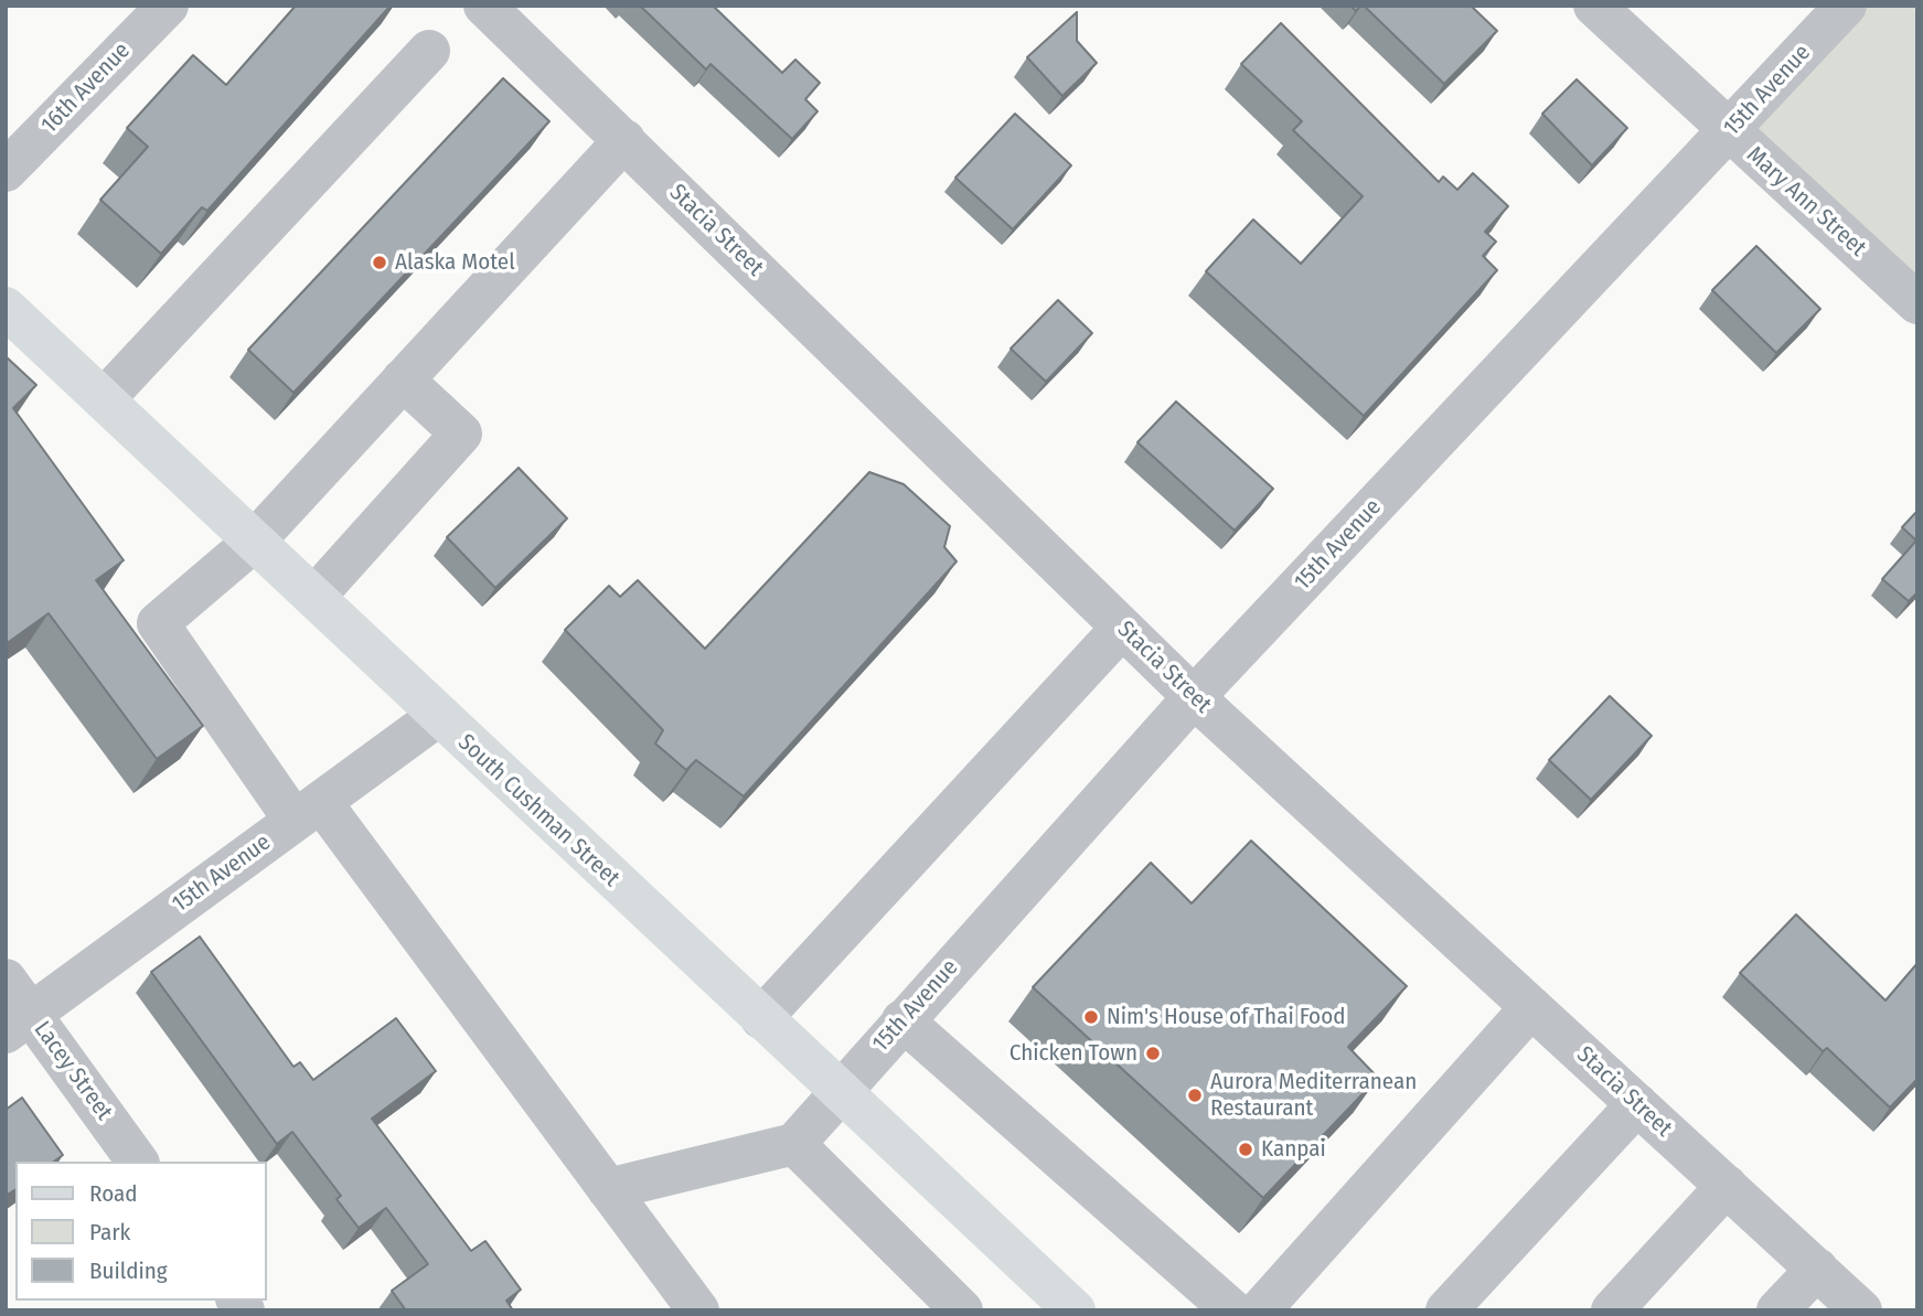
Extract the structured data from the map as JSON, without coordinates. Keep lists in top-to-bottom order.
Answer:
{
  "streets": {
    "main road": ["South Cushman Street"],
    "street": [
      "16th Avenue",
      "15th Avenue",
      "Mary Ann Street",
      "Stacia Street",
      "Lacey Street"
    ]
  },
  "crossings": [
    ["15th Avenue", "Mary Ann Street"],
    ["15th Avenue", "Stacia Street"],
    ["15th Avenue", "South Cushman Street"],
    ["15th Avenue", "Lacey Street"]
  ],
  "places": [
    "Alaska Motel",
    "Nim's House of Thai Food",
    "Chicken Town",
    "Aurora Mediterranean Restaurant",
    "Kanpai"
  ],
  "legend": ["Road", "Park", "Building"]
}
